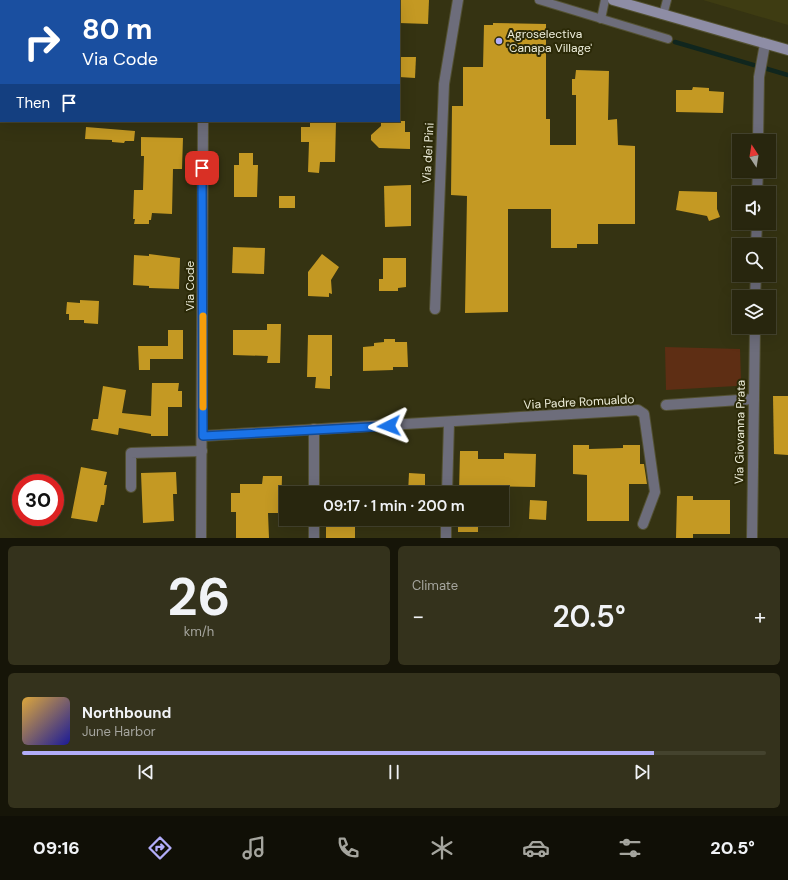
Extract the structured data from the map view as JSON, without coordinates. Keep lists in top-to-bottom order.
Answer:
{
  "streets": {
    "street": [
      "Via dei Pini",
      "Via Code",
      "Via Padre Romualdo",
      "Via Giovanna Prata"
    ]
  },
  "crossings": [
    ["Via Code", "Via Padre Romualdo"]
  ],
  "places": ["Agroselectiva 'Canapa Village'"],
  "north": "top",
  "page": {
    "turn": ["80 m", "Via Code"],
    "then": "Then",
    "limit": "30",
    "trip": "09:17 · 1 min · 200 m",
    "tile": [
      ["26", "km/h"],
      "Climate"
    ],
    "heat": ["−", "20.5°", "+"],
    "song": ["Northbound", "June Harbor"],
    "tabs": ["09:16", "20.5°"]
  }
}
